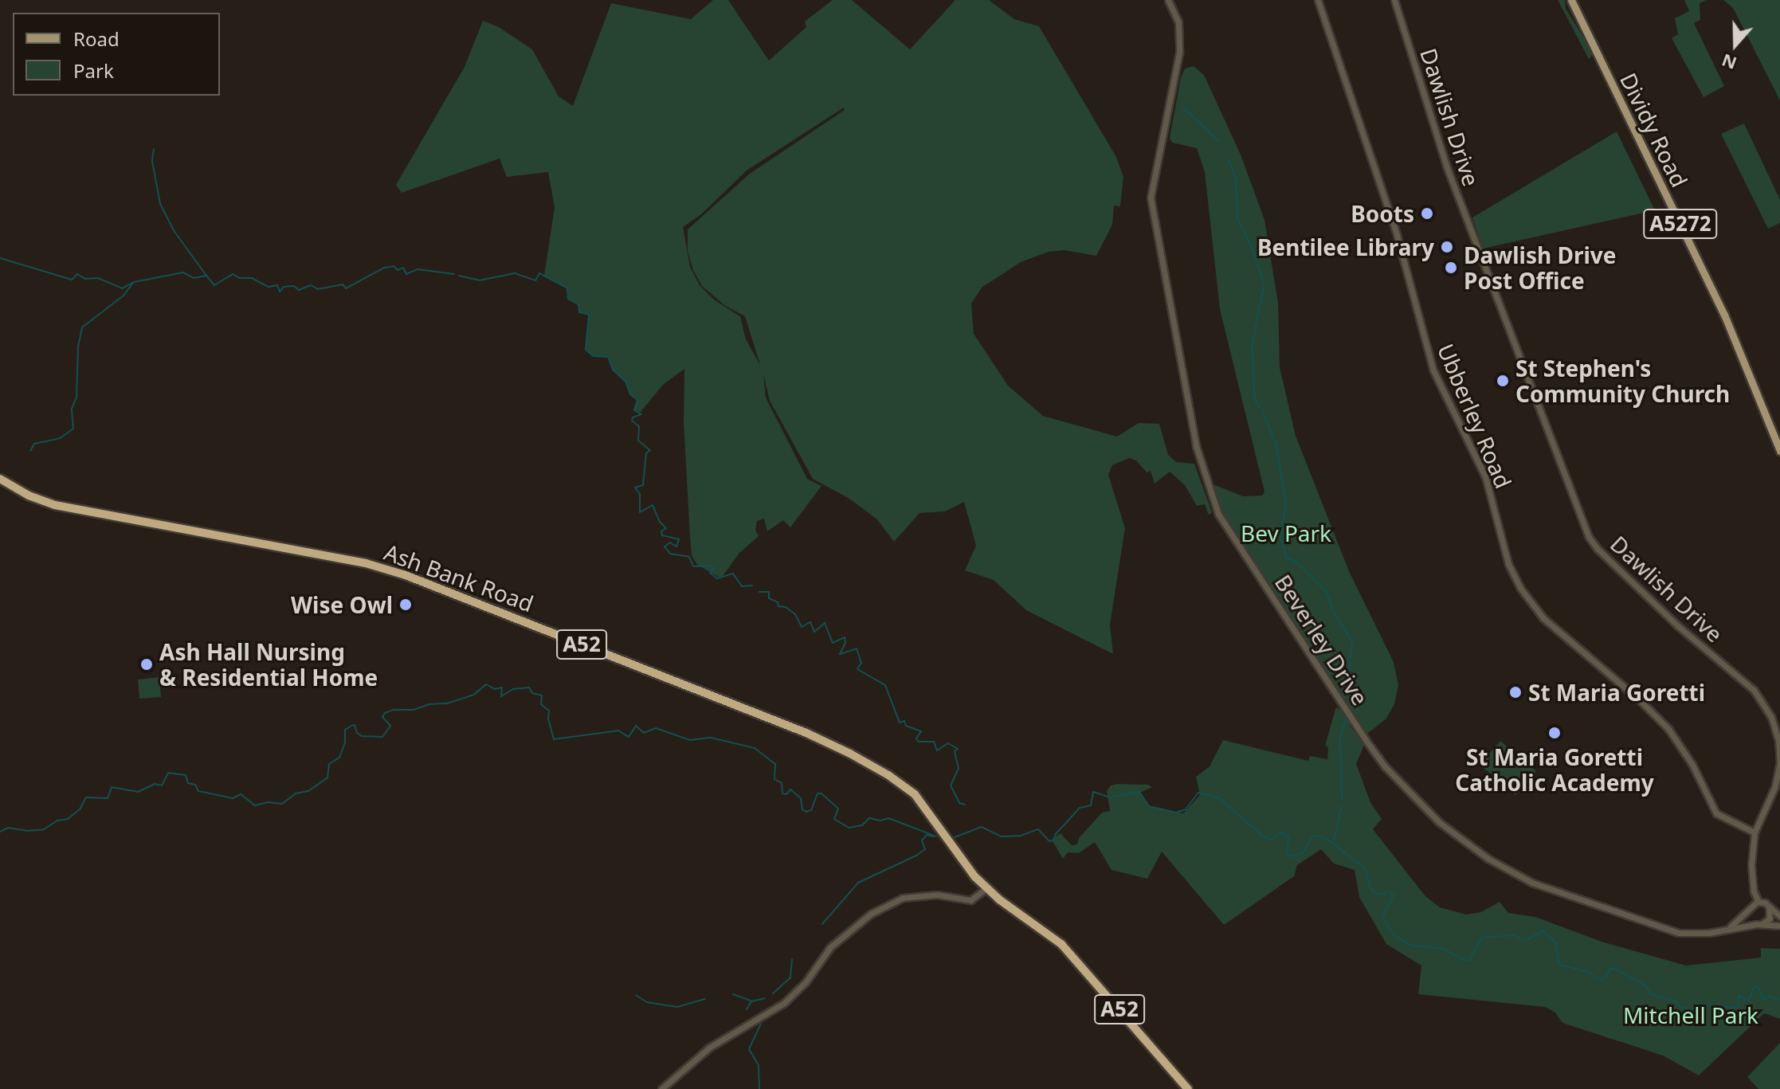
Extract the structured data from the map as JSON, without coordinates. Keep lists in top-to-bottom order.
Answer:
{
  "streets": {
    "highway": ["Ash Bank Road", "A52"],
    "main road": ["Dividy Road", "A5272"],
    "street": ["Dawlish Drive", "Ubberley Road", "Beverley Drive"]
  },
  "crossings": [
    ["Dawlish Drive", "Ubberley Road"],
    ["Dawlish Drive", "Beverley Drive"]
  ],
  "parks": ["Bev Park", "Mitchell Park"],
  "places": [
    "Boots",
    "Bentilee Library",
    "Dawlish Drive Post Office",
    "St Stephen's Community Church",
    "Wise Owl",
    "Ash Hall Nursing & Residential Home",
    "St Maria Goretti",
    "St Maria Goretti Catholic Academy"
  ],
  "legend": ["Road", "Park"],
  "north": "bottom"
}
